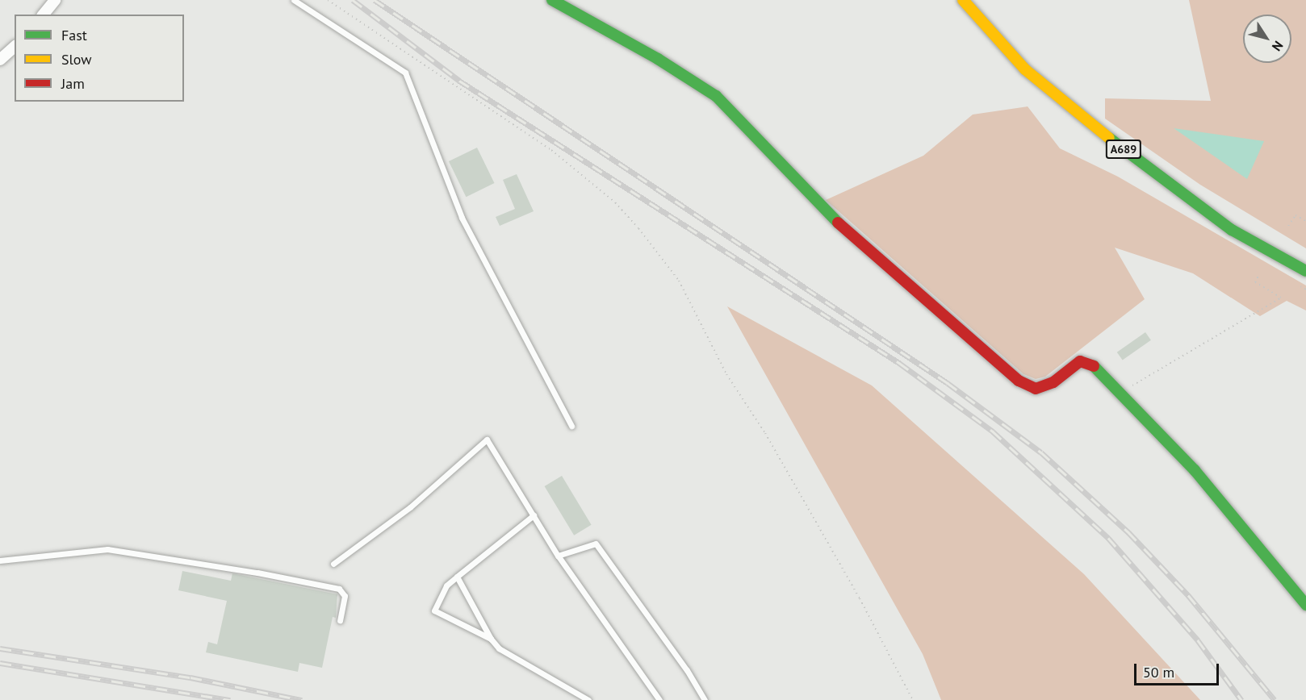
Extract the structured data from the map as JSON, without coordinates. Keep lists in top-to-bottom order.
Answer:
{
  "streets": {
    "main road": ["A689"]
  },
  "legend": ["Fast", "Slow", "Jam"],
  "scale_bar": "50 m",
  "north": "bottom right"
}
